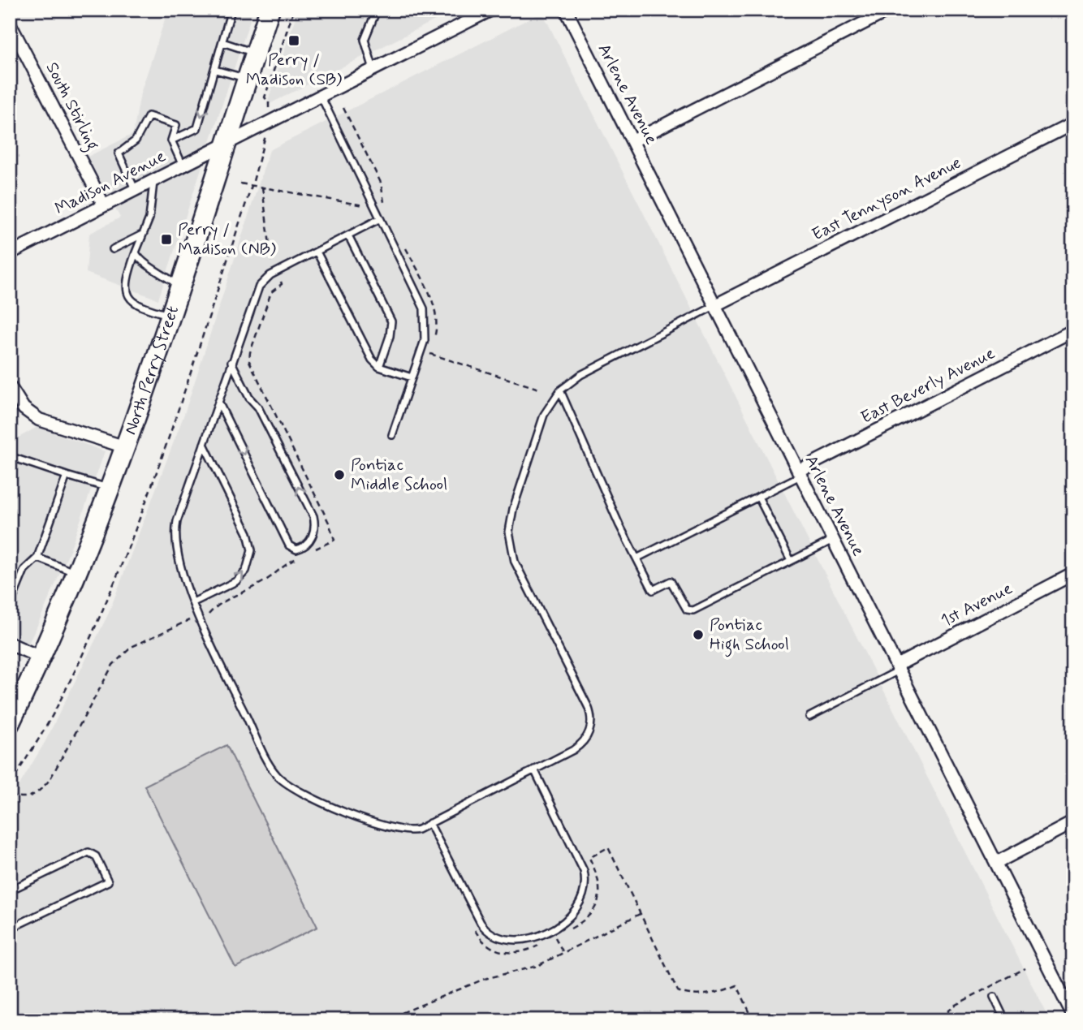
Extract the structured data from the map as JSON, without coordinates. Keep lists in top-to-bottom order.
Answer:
{
  "streets": {
    "main road": ["North Perry Street"],
    "street": [
      "Arlene Avenue",
      "South Stirling",
      "Madison Avenue",
      "East Tennyson Avenue",
      "East Beverly Avenue",
      "1st Avenue"
    ]
  },
  "crossings": [
    ["Arlene Avenue", "East Tennyson Avenue"],
    ["Arlene Avenue", "East Beverly Avenue"],
    ["Arlene Avenue", "1st Avenue"],
    ["South Stirling", "Madison Avenue"],
    ["Madison Avenue", "North Perry Street"]
  ],
  "places": {
    "transit": ["Perry / Madison (SB)", "Perry / Madison (NB)"],
    "other": ["Pontiac Middle School", "Pontiac High School"]
  }
}
